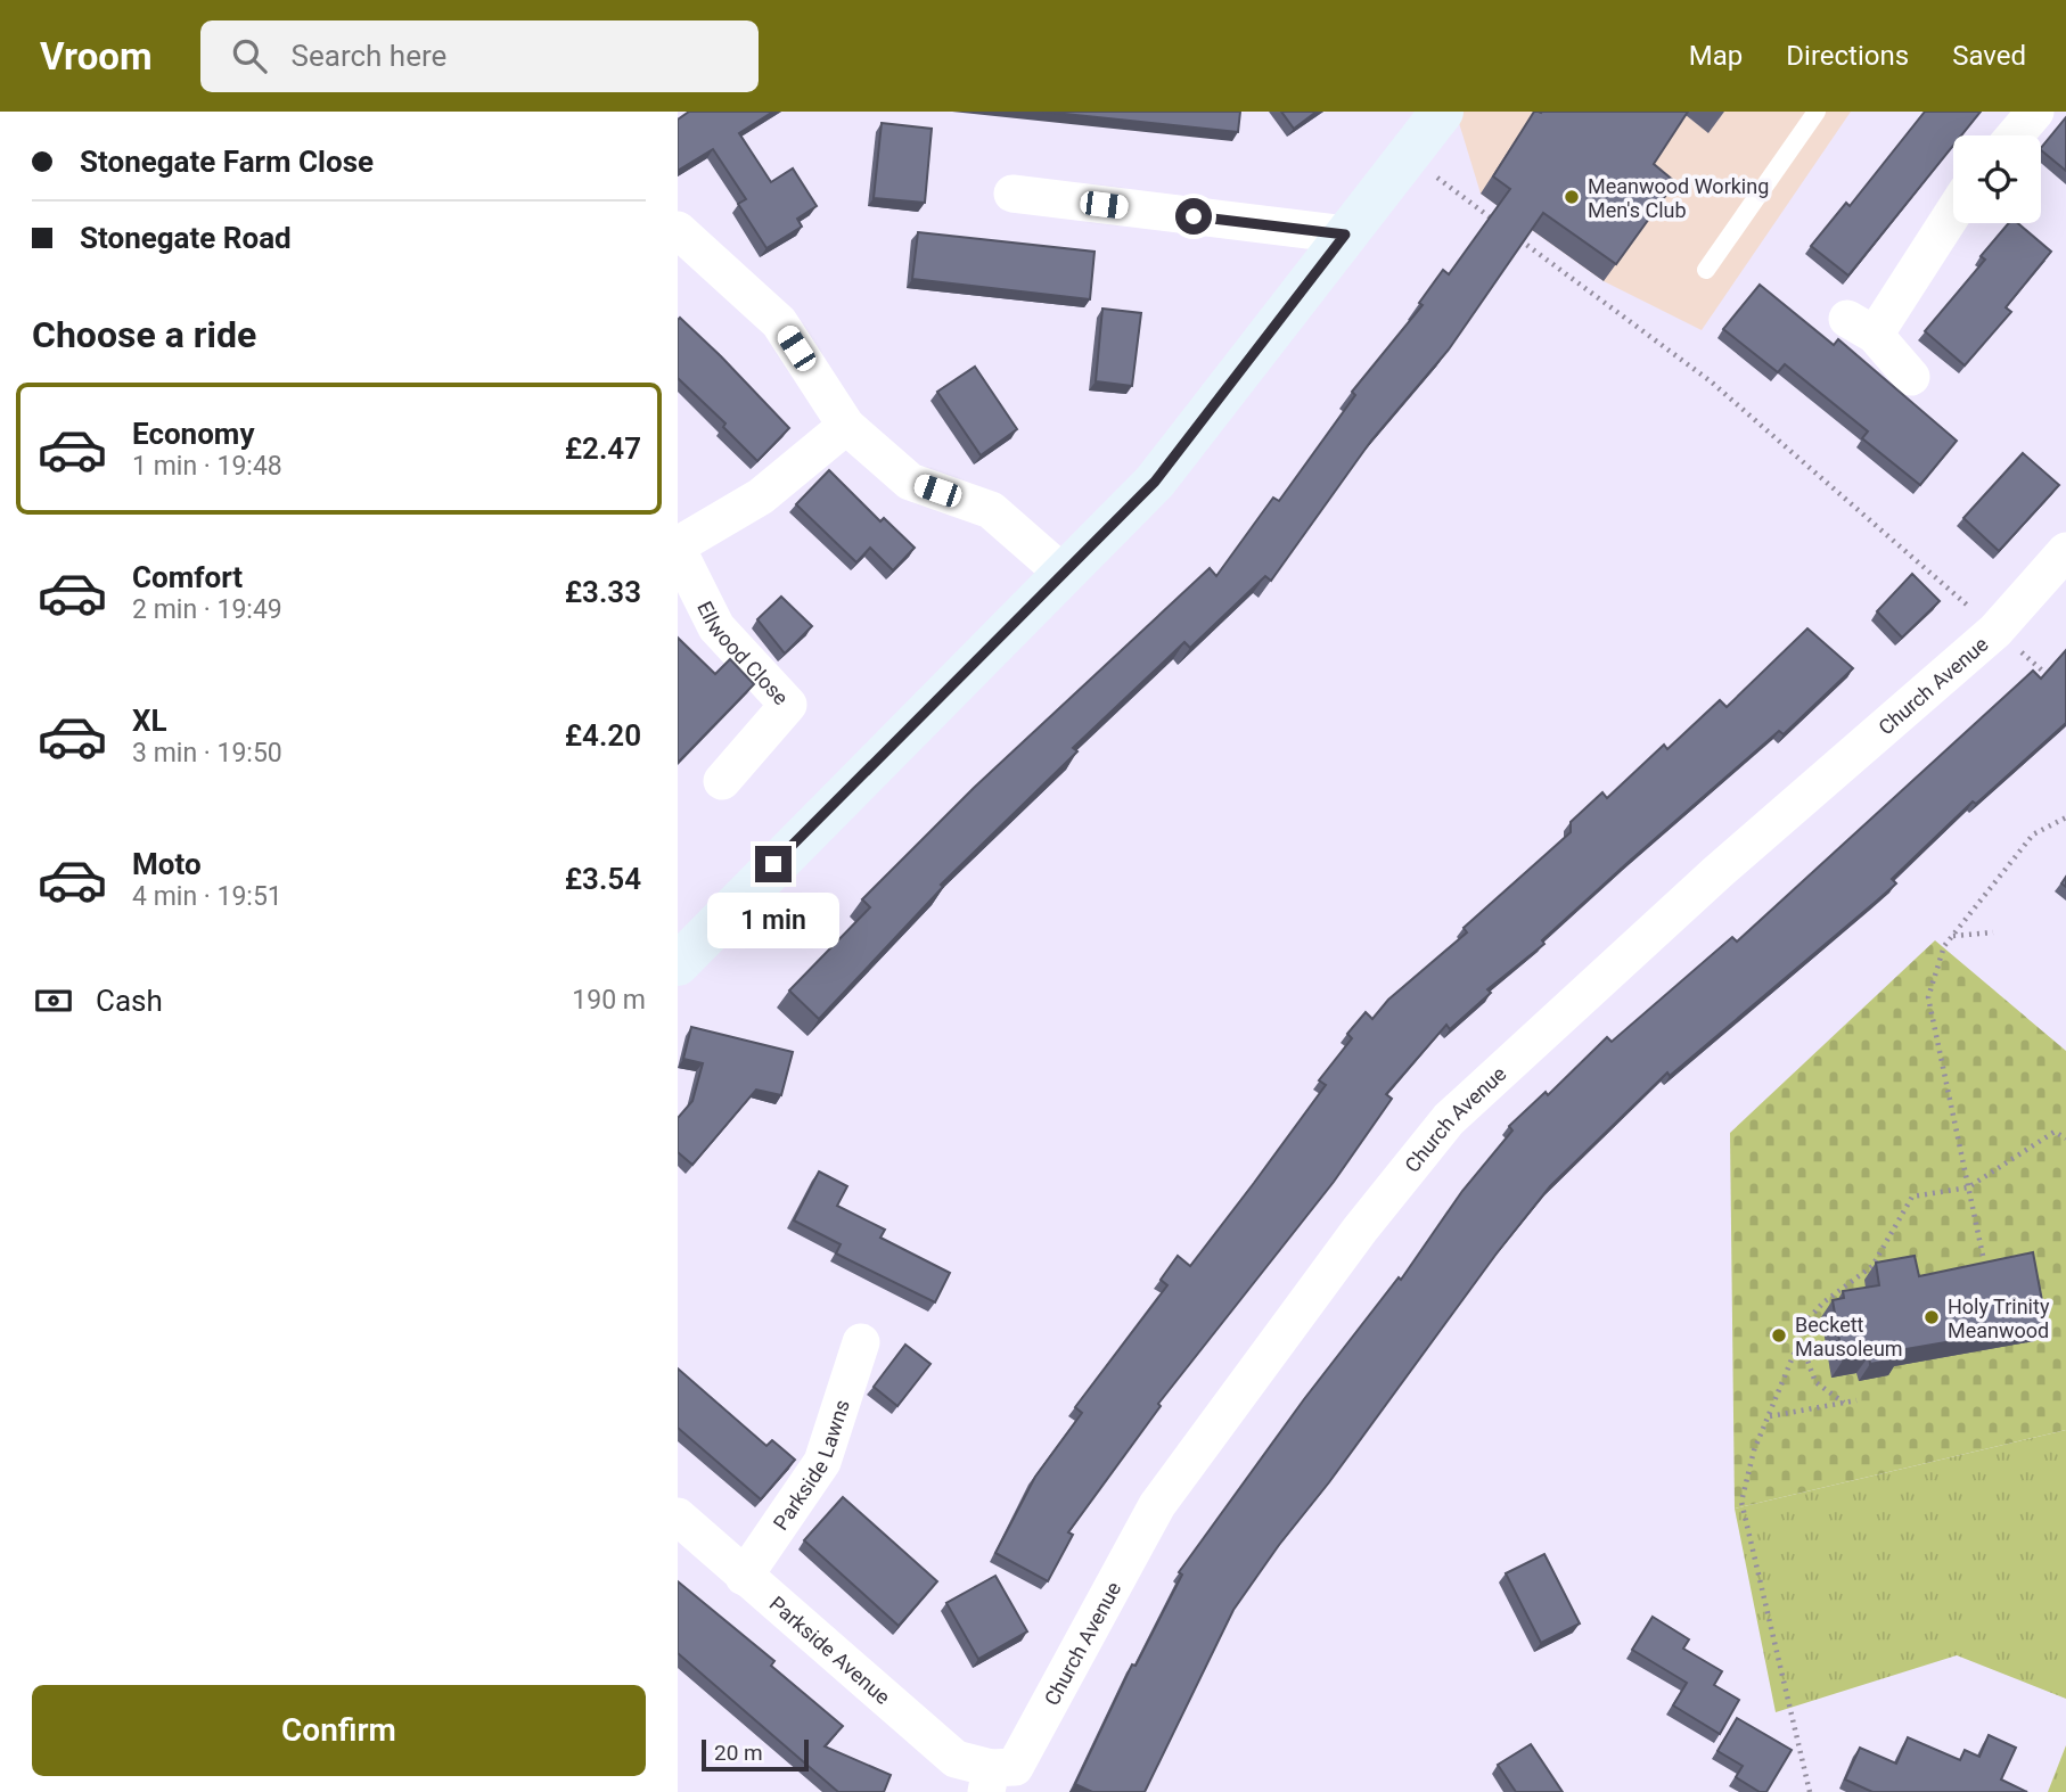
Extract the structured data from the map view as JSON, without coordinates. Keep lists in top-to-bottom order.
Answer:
{
  "streets": {
    "street": [
      "Ellwood Close",
      "Church Avenue",
      "Parkside Lawns",
      "Parkside Avenue"
    ]
  },
  "crossings": [
    ["Church Avenue", "Parkside Avenue"],
    ["Parkside Lawns", "Parkside Avenue"]
  ],
  "places": ["Meanwood Working Men's Club", "Holy Trinity Meanwood", "Beckett Mausoleum"],
  "scale_bar": "20 m",
  "page": {
    "header": "Vroom",
    "search": "Search here",
    "nav": ["Map", "Directions", "Saved"],
    "banner": ["Stonegate Farm Close", "Stonegate Road"],
    "heading": "Choose a ride",
    "list": [
      {
        "name": "Economy",
        "note": "1 min · 19:48",
        "value": "£2.47"
      },
      {
        "name": "Comfort",
        "note": "2 min · 19:49",
        "value": "£3.33"
      },
      {
        "name": "XL",
        "note": "3 min · 19:50",
        "value": "£4.20"
      },
      {
        "name": "Moto",
        "note": "4 min · 19:51",
        "value": "£3.54"
      }
    ],
    "bubble": "1 min",
    "pay": ["Cash", "190 m"],
    "buttons": "Confirm",
    "scale": "20 m"
  }
}
